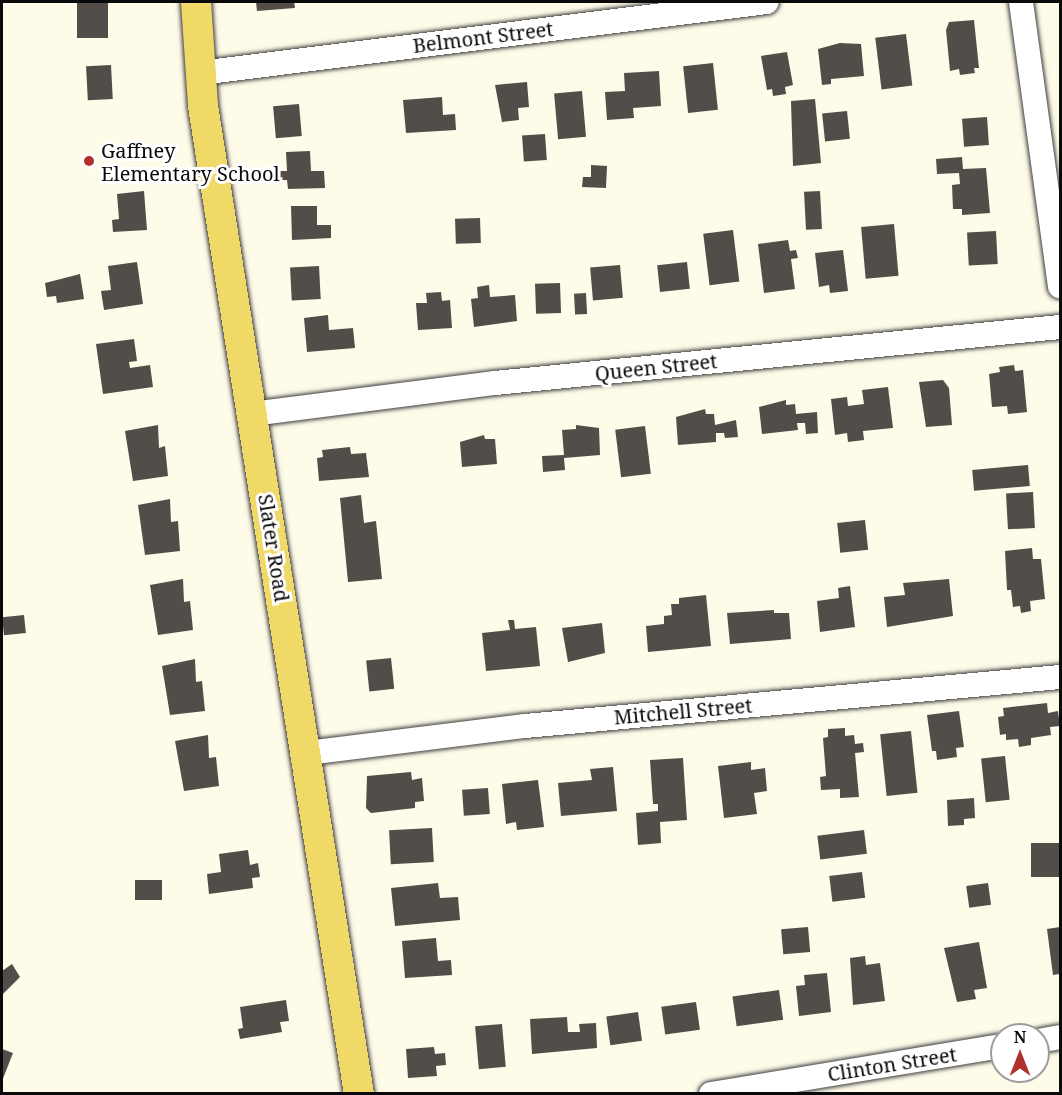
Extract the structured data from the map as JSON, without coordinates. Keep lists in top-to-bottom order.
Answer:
{
  "streets": {
    "main road": ["Slater Road"],
    "street": [
      "Belmont Street",
      "Queen Street",
      "Mitchell Street",
      "Clinton Street"
    ]
  },
  "crossings": [
    ["Belmont Street", "Slater Road"],
    ["Queen Street", "Slater Road"],
    ["Slater Road", "Mitchell Street"]
  ],
  "places": ["Gaffney Elementary School"],
  "north": "top"
}
